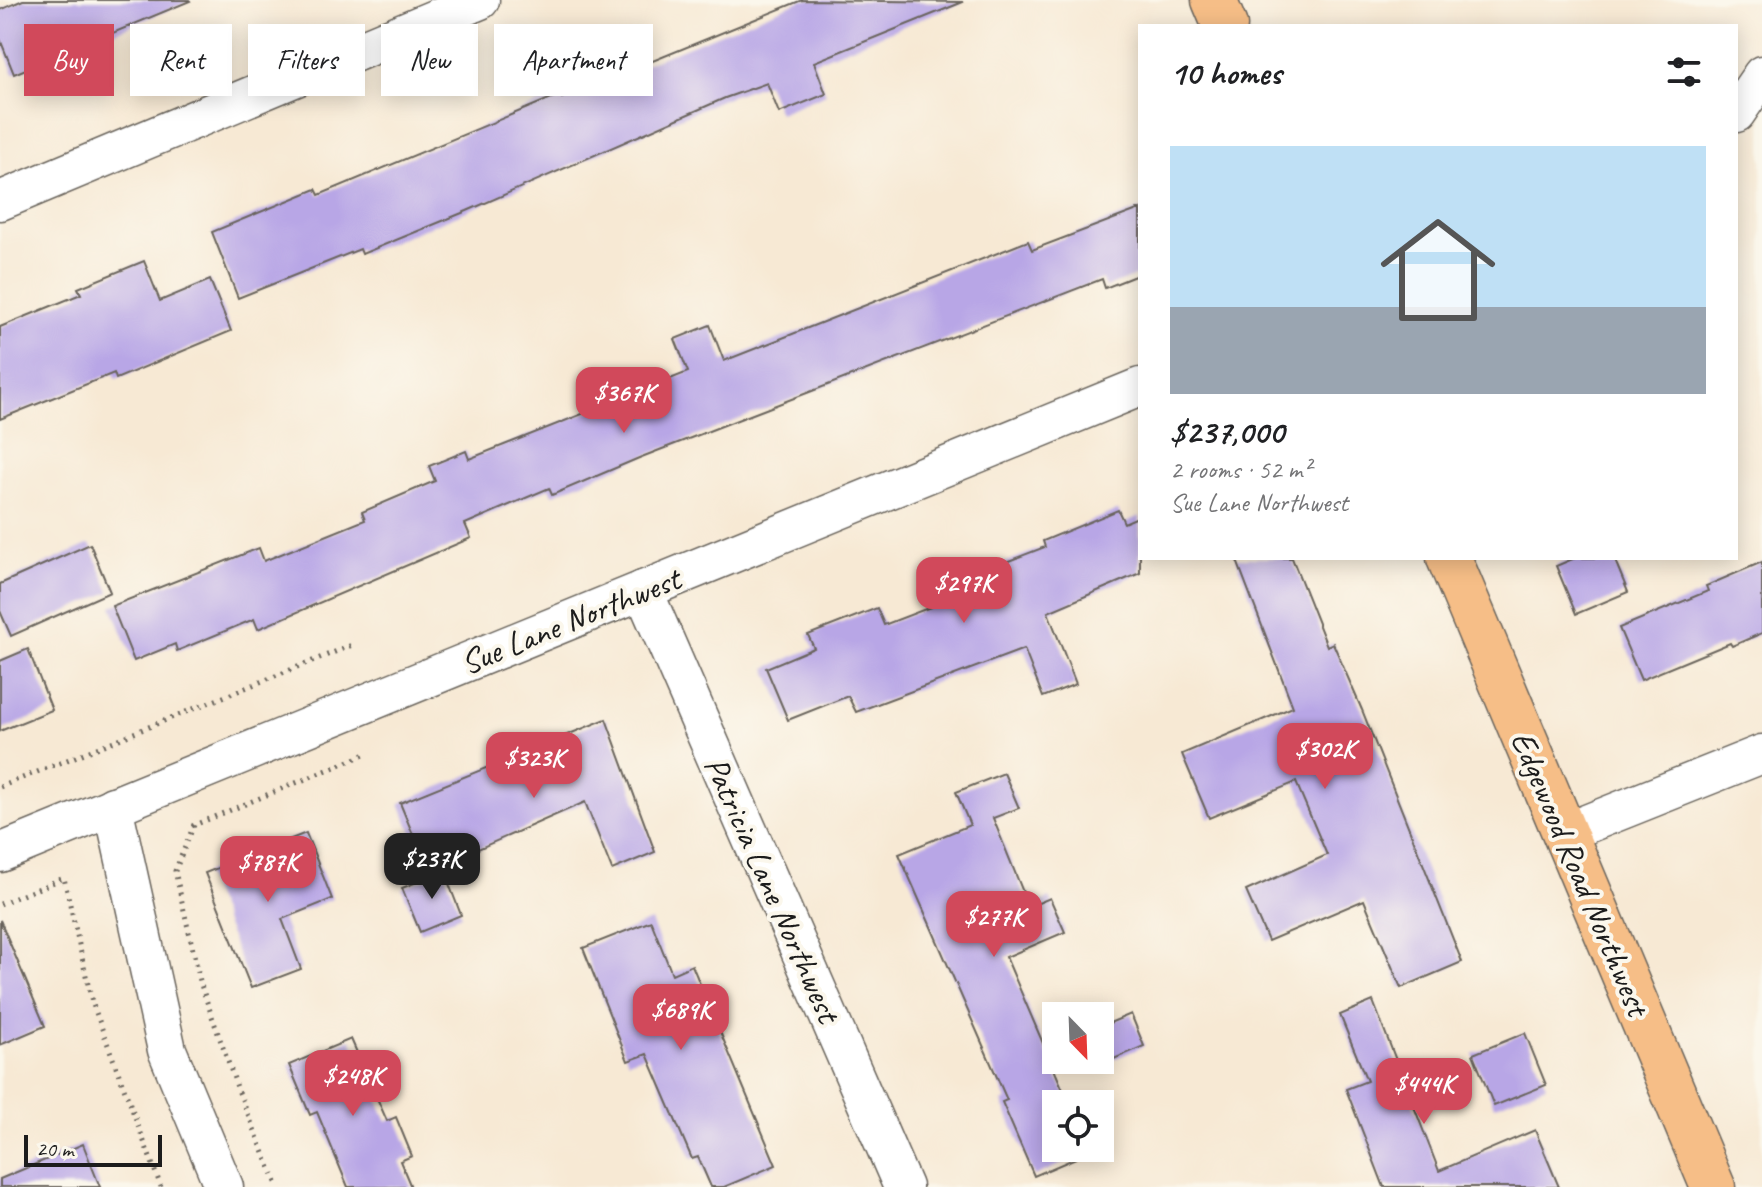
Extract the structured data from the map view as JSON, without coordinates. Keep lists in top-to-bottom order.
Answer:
{
  "streets": {
    "main road": ["Edgewood Road Northwest"],
    "street": ["Sue Lane Northwest", "Patricia Lane Northwest"]
  },
  "crossings": [
    ["Sue Lane Northwest", "Patricia Lane Northwest"]
  ],
  "scale_bar": "20 m",
  "north": "bottom right",
  "page": {
    "chip": [
      "Buy",
      "Rent",
      "Filters",
      "New",
      "Apartment"
    ],
    "heading": "10 homes",
    "list": [
      {
        "name": "$237,000",
        "note": "2 rooms · 52 m² · Sue Lane Northwest"
      }
    ],
    "price": [
      "$367K",
      "$297K",
      "$302K",
      "$323K",
      "$237K",
      "$787K",
      "$277K",
      "$689K",
      "$248K",
      "$444K"
    ],
    "scale": "20 m"
  }
}
